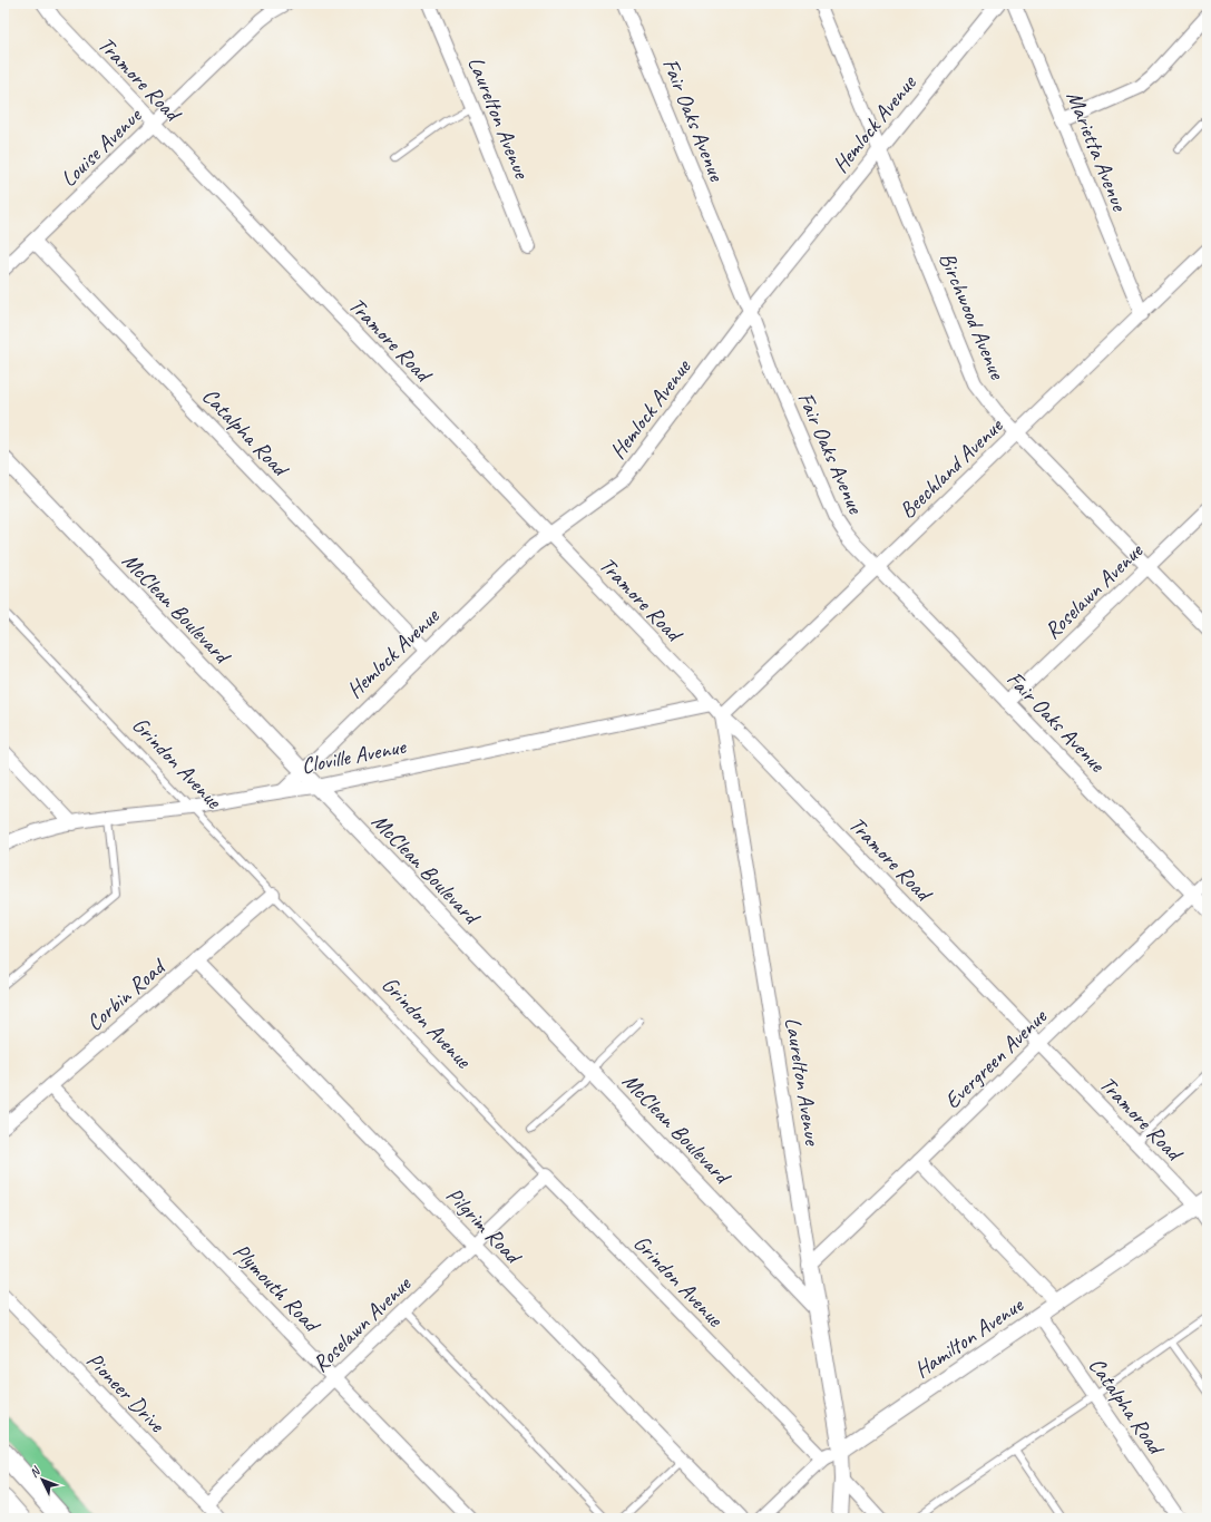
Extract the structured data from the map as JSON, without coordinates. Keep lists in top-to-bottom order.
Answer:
{
  "streets": {
    "street": [
      "Tramore Road",
      "Laurelton Avenue",
      "Fair Oaks Avenue",
      "Hemlock Avenue",
      "Louise Avenue",
      "Marietta Avenue",
      "Birchwood Avenue",
      "Catalpha Road",
      "Beechland Avenue",
      "Roselawn Avenue",
      "McClean Boulevard",
      "Cloville Avenue",
      "Grindon Avenue",
      "Corbin Road",
      "Evergreen Avenue",
      "Pilgrim Road",
      "Plymouth Road",
      "Hamilton Avenue",
      "Pioneer Drive"
    ]
  },
  "crossings": [
    ["Tramore Road", "Laurelton Avenue"],
    ["Tramore Road", "Hemlock Avenue"],
    ["Tramore Road", "Louise Avenue"],
    ["Tramore Road", "Beechland Avenue"],
    ["Tramore Road", "Cloville Avenue"],
    ["Tramore Road", "Evergreen Avenue"],
    ["Tramore Road", "Hamilton Avenue"],
    ["Laurelton Avenue", "Beechland Avenue"],
    ["Laurelton Avenue", "McClean Boulevard"],
    ["Laurelton Avenue", "Evergreen Avenue"],
    ["Laurelton Avenue", "Hamilton Avenue"],
    ["Fair Oaks Avenue", "Hemlock Avenue"],
    ["Fair Oaks Avenue", "Beechland Avenue"],
    ["Fair Oaks Avenue", "Roselawn Avenue"],
    ["Fair Oaks Avenue", "Evergreen Avenue"],
    ["Hemlock Avenue", "Birchwood Avenue"],
    ["Hemlock Avenue", "Catalpha Road"],
    ["Hemlock Avenue", "McClean Boulevard"],
    ["Hemlock Avenue", "Cloville Avenue"],
    ["Louise Avenue", "Catalpha Road"],
    ["Marietta Avenue", "Beechland Avenue"],
    ["Birchwood Avenue", "Beechland Avenue"],
    ["Birchwood Avenue", "Roselawn Avenue"],
    ["Catalpha Road", "Hamilton Avenue"],
    ["Roselawn Avenue", "Grindon Avenue"],
    ["Roselawn Avenue", "Pilgrim Road"],
    ["Roselawn Avenue", "Plymouth Road"],
    ["Roselawn Avenue", "Pioneer Drive"],
    ["McClean Boulevard", "Cloville Avenue"],
    ["Cloville Avenue", "Grindon Avenue"],
    ["Grindon Avenue", "Corbin Road"],
    ["Grindon Avenue", "Hamilton Avenue"],
    ["Corbin Road", "Pilgrim Road"],
    ["Corbin Road", "Plymouth Road"]
  ],
  "north": "top left"
}
